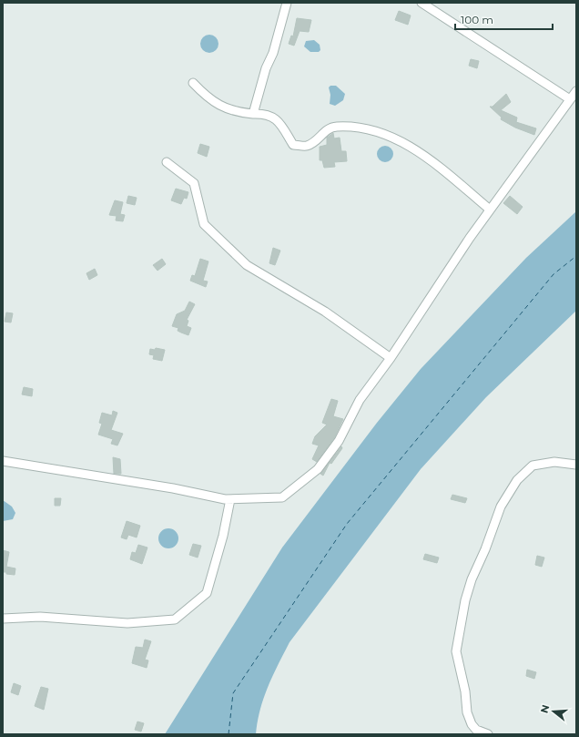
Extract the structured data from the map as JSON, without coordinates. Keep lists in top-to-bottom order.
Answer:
{
  "scale_bar": "100 m",
  "north": "left"
}
